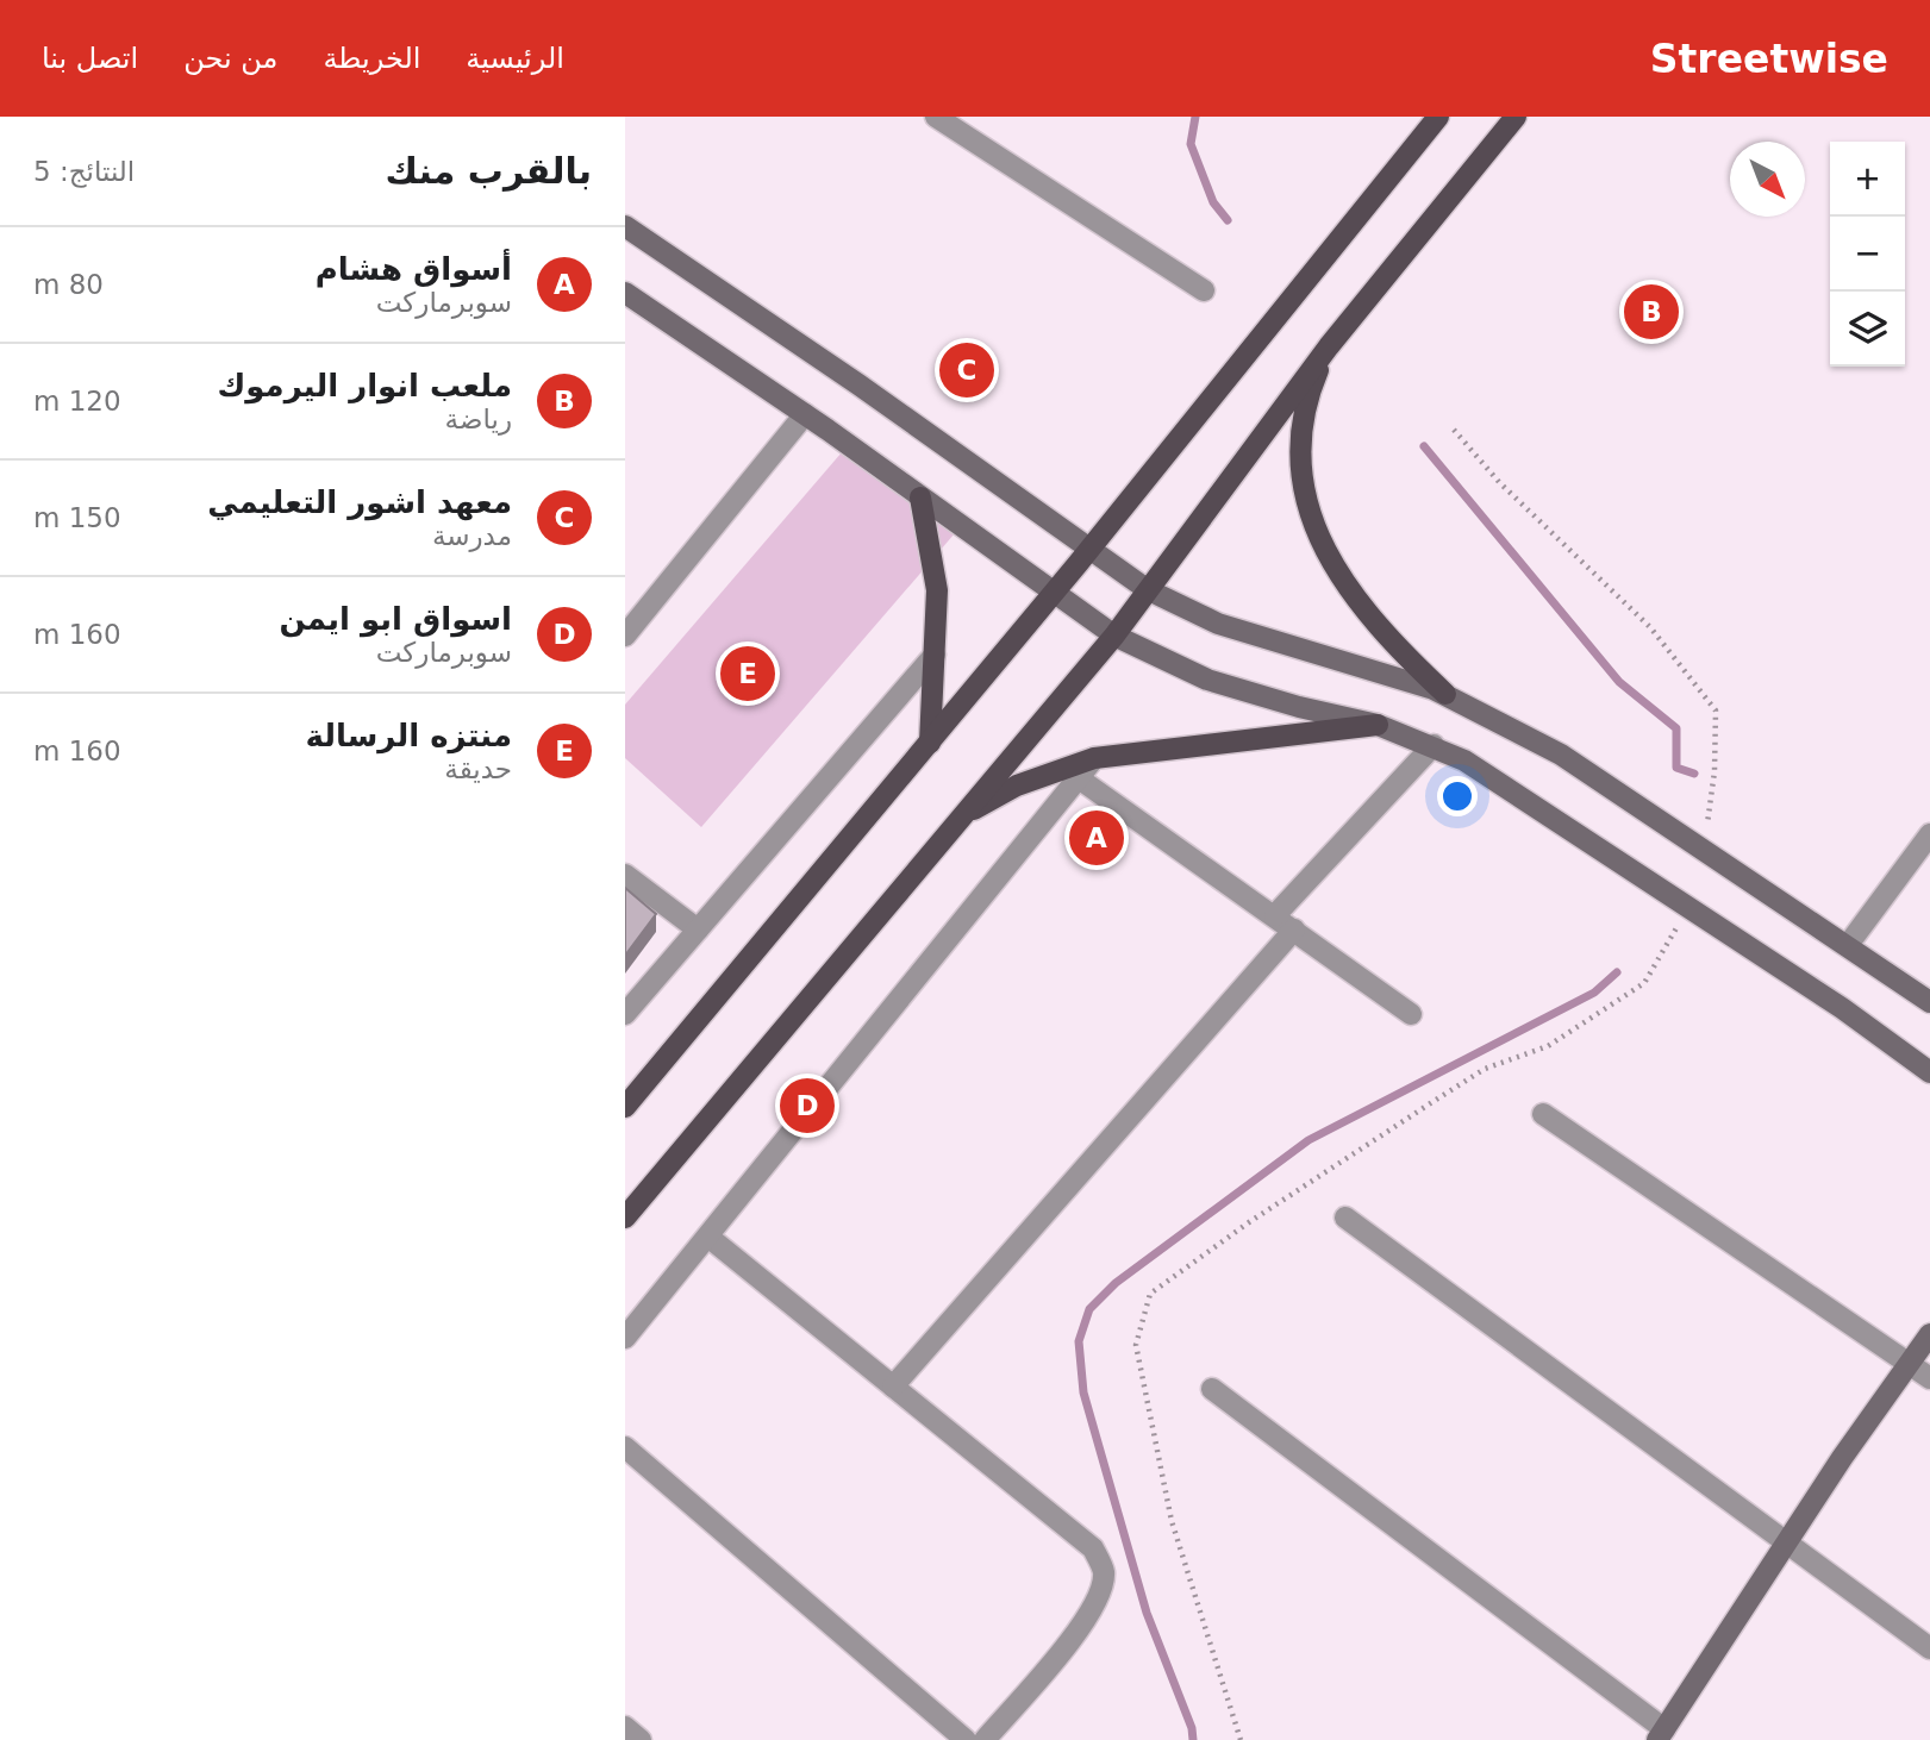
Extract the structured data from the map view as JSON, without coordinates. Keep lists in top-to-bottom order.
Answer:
{
  "north": "bottom right",
  "page": {
    "header": "Streetwise",
    "nav": [
      "الرئيسية",
      "الخريطة",
      "من نحن",
      "اتصل بنا"
    ],
    "heading": ["بالقرب منك", "النتائج: 5"],
    "map_buttons": ["+", "−"],
    "list": [
      {
        "mark": "A",
        "name": "أسواق هشام",
        "note": "سوبرماركت",
        "value": "80 m"
      },
      {
        "mark": "B",
        "name": "ملعب انوار اليرموك",
        "note": "رياضة",
        "value": "120 m"
      },
      {
        "mark": "C",
        "name": "معهد اشور التعليمي",
        "note": "مدرسة",
        "value": "150 m"
      },
      {
        "mark": "D",
        "name": "اسواق ابو ايمن",
        "note": "سوبرماركت",
        "value": "160 m"
      },
      {
        "mark": "E",
        "name": "منتزه الرسالة",
        "note": "حديقة",
        "value": "160 m"
      }
    ],
    "pins": [
      "B",
      "C",
      "E",
      "A",
      "D"
    ]
  }
}
